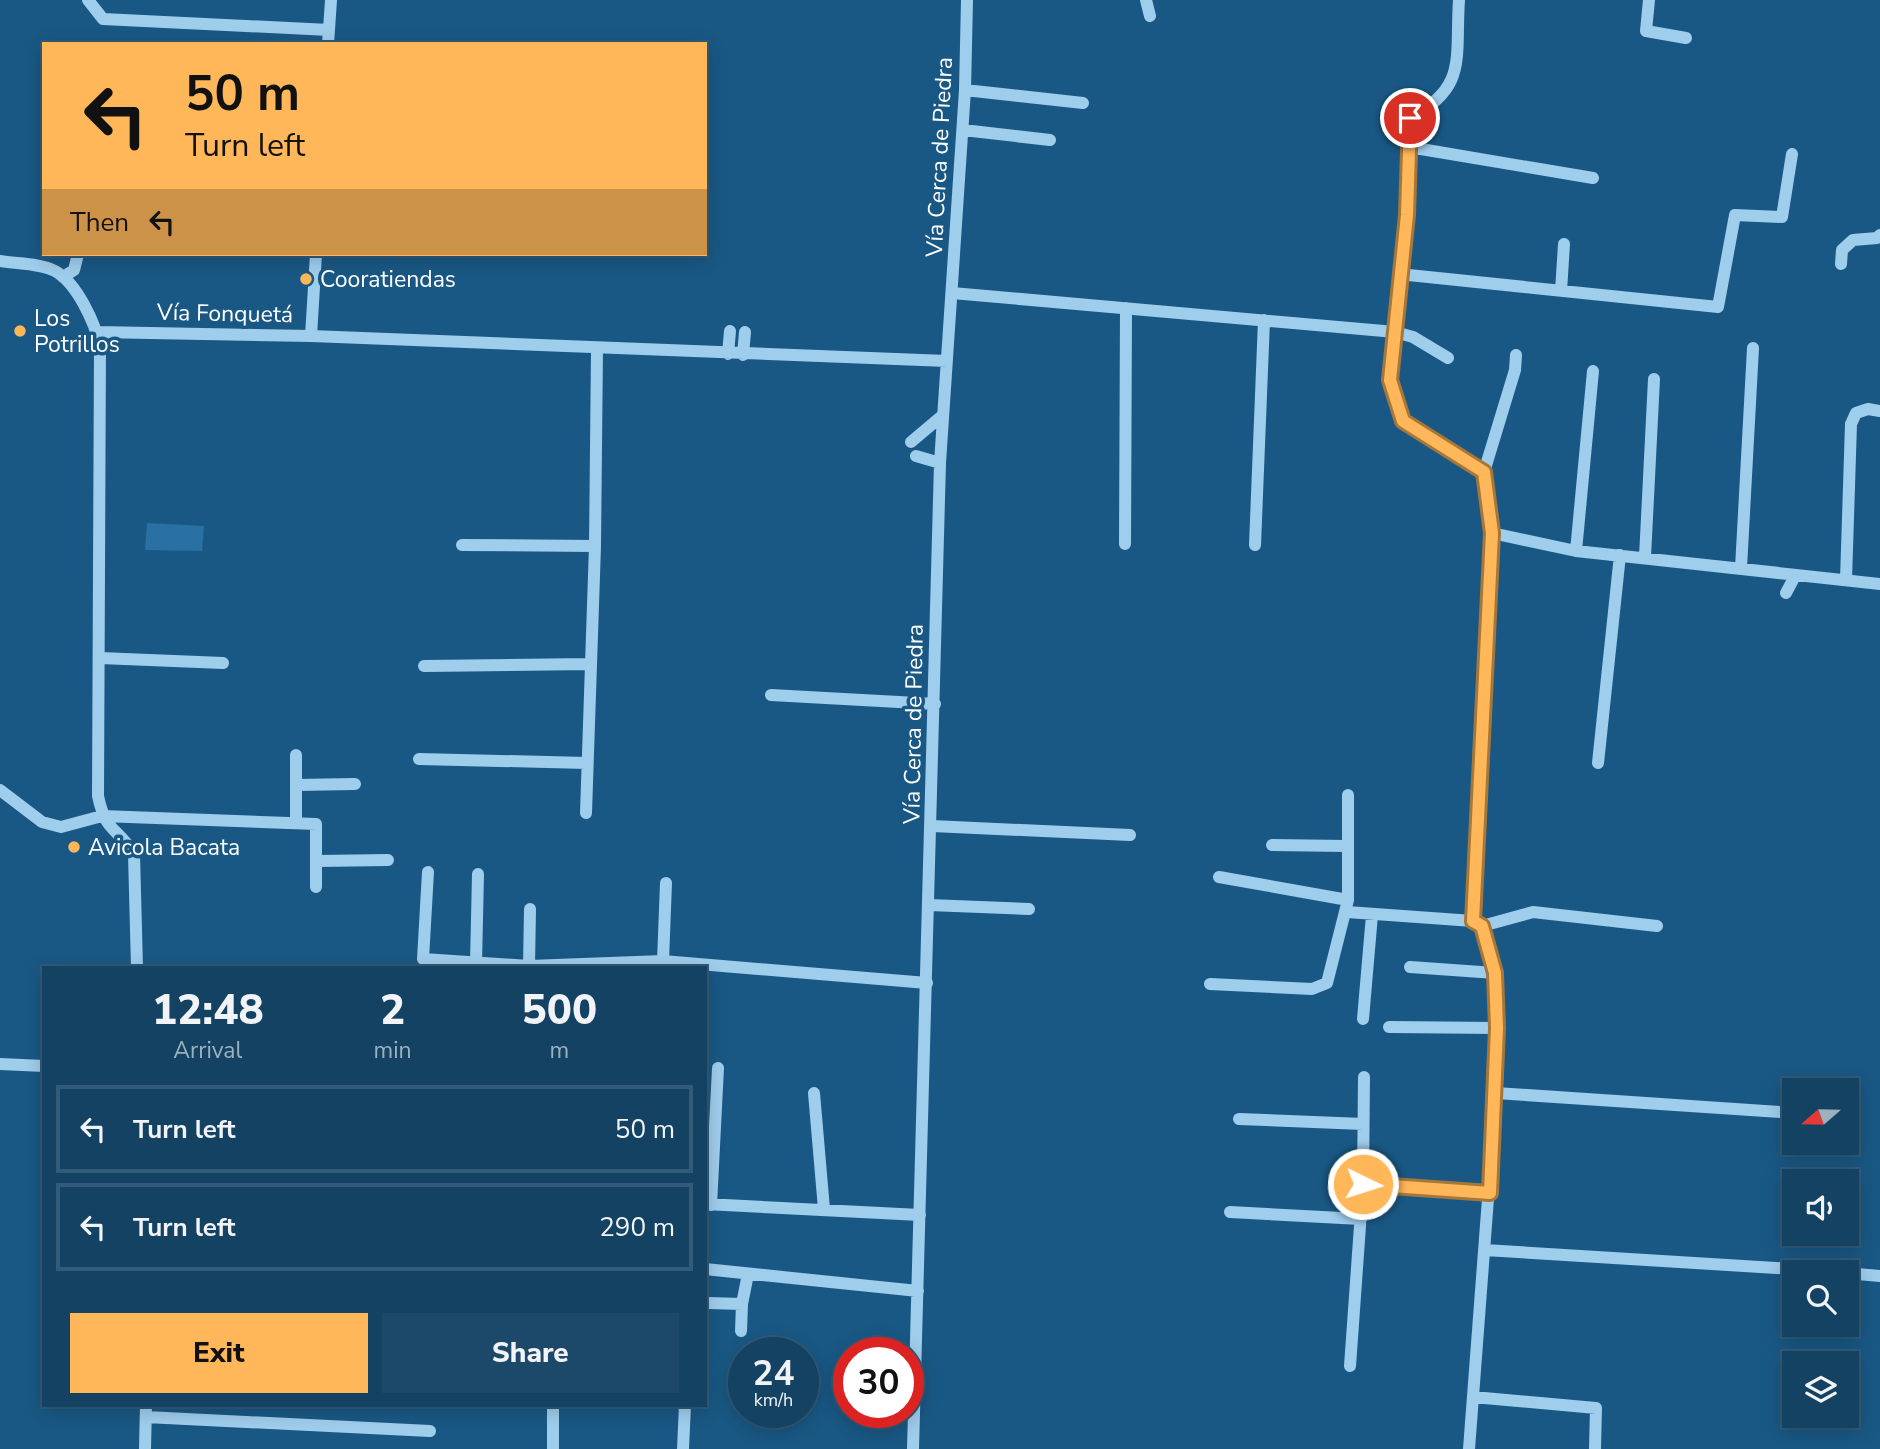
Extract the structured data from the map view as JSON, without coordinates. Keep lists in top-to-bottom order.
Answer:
{
  "streets": {
    "street": ["Vía Cerca de Piedra", "Vía Fonquetá"]
  },
  "places": ["Cooratiendas", "Los Potrillos", "Avicola Bacata"],
  "north": "left",
  "page": {
    "turn": ["50 m", "Turn left"],
    "then": "Then",
    "eta": [
      "12:48",
      "Arrival",
      "2",
      "min",
      "500",
      "m"
    ],
    "list": [
      {
        "name": "Turn left",
        "value": "50 m"
      },
      {
        "name": "Turn left",
        "value": "290 m"
      }
    ],
    "buttons": ["Exit", "Share"],
    "speed": "24 km/h",
    "limit": "30"
  }
}
